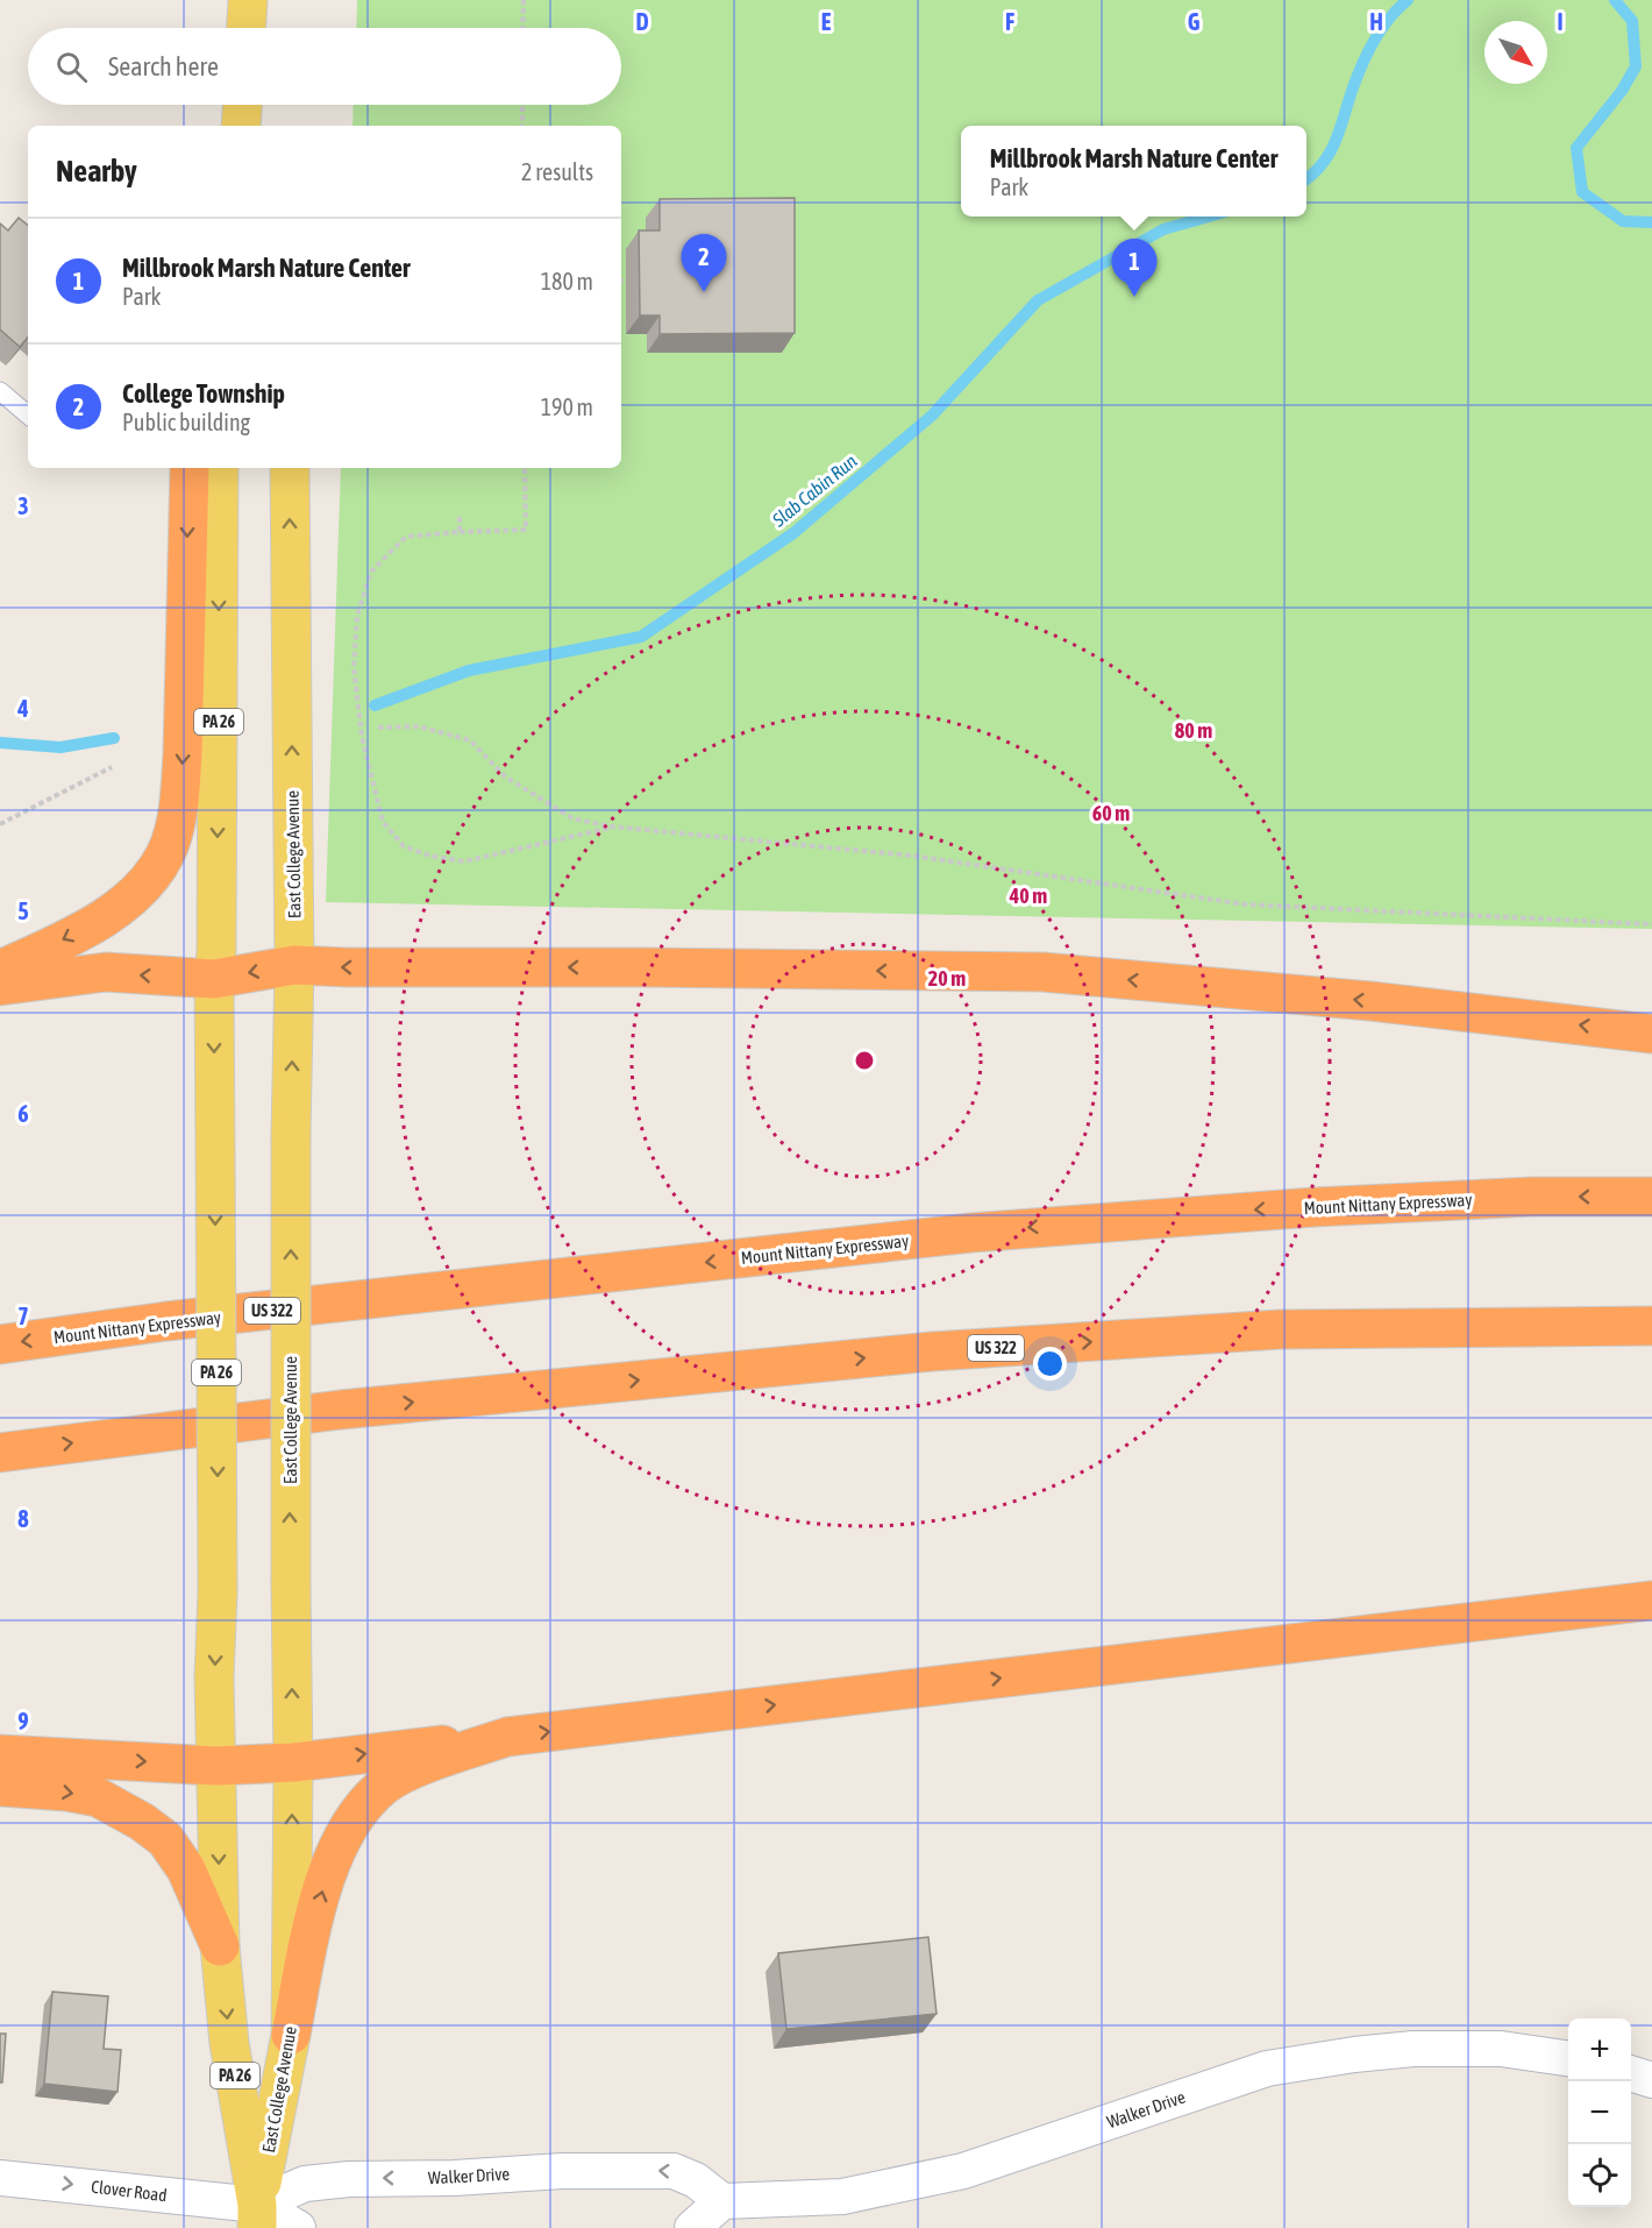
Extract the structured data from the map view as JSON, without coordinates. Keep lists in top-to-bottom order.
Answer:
{
  "streets": {
    "highway": ["Mount Nittany Expressway", "US 322"],
    "main road": ["PA 26", "East College Avenue"],
    "street": ["Walker Drive", "Clover Road"]
  },
  "crossings": [
    ["East College Avenue", "Walker Drive"],
    ["East College Avenue", "Clover Road"],
    ["Walker Drive", "Clover Road"]
  ],
  "one_way": ["Clover Road"],
  "water": ["Slab Cabin Run"],
  "north": "bottom right",
  "page": {
    "search": "Search here",
    "popup": ["Millbrook Marsh Nature Center", "Park"],
    "heading": ["Nearby", "2 results"],
    "list": [
      {
        "mark": "1",
        "name": "Millbrook Marsh Nature Center",
        "note": "Park",
        "value": "180 m"
      },
      {
        "mark": "2",
        "name": "College Township",
        "note": "Public building",
        "value": "190 m"
      }
    ],
    "pins": ["2", "1"],
    "map_buttons": ["+", "−"]
  },
  "grid": {
    "columns": [
      "D",
      "E",
      "F",
      "G",
      "H",
      "I"
    ],
    "rows": [
      "3",
      "4",
      "5",
      "6",
      "7",
      "8",
      "9"
    ]
  },
  "rings": [
    "80 m",
    "60 m",
    "40 m",
    "20 m"
  ]
}
